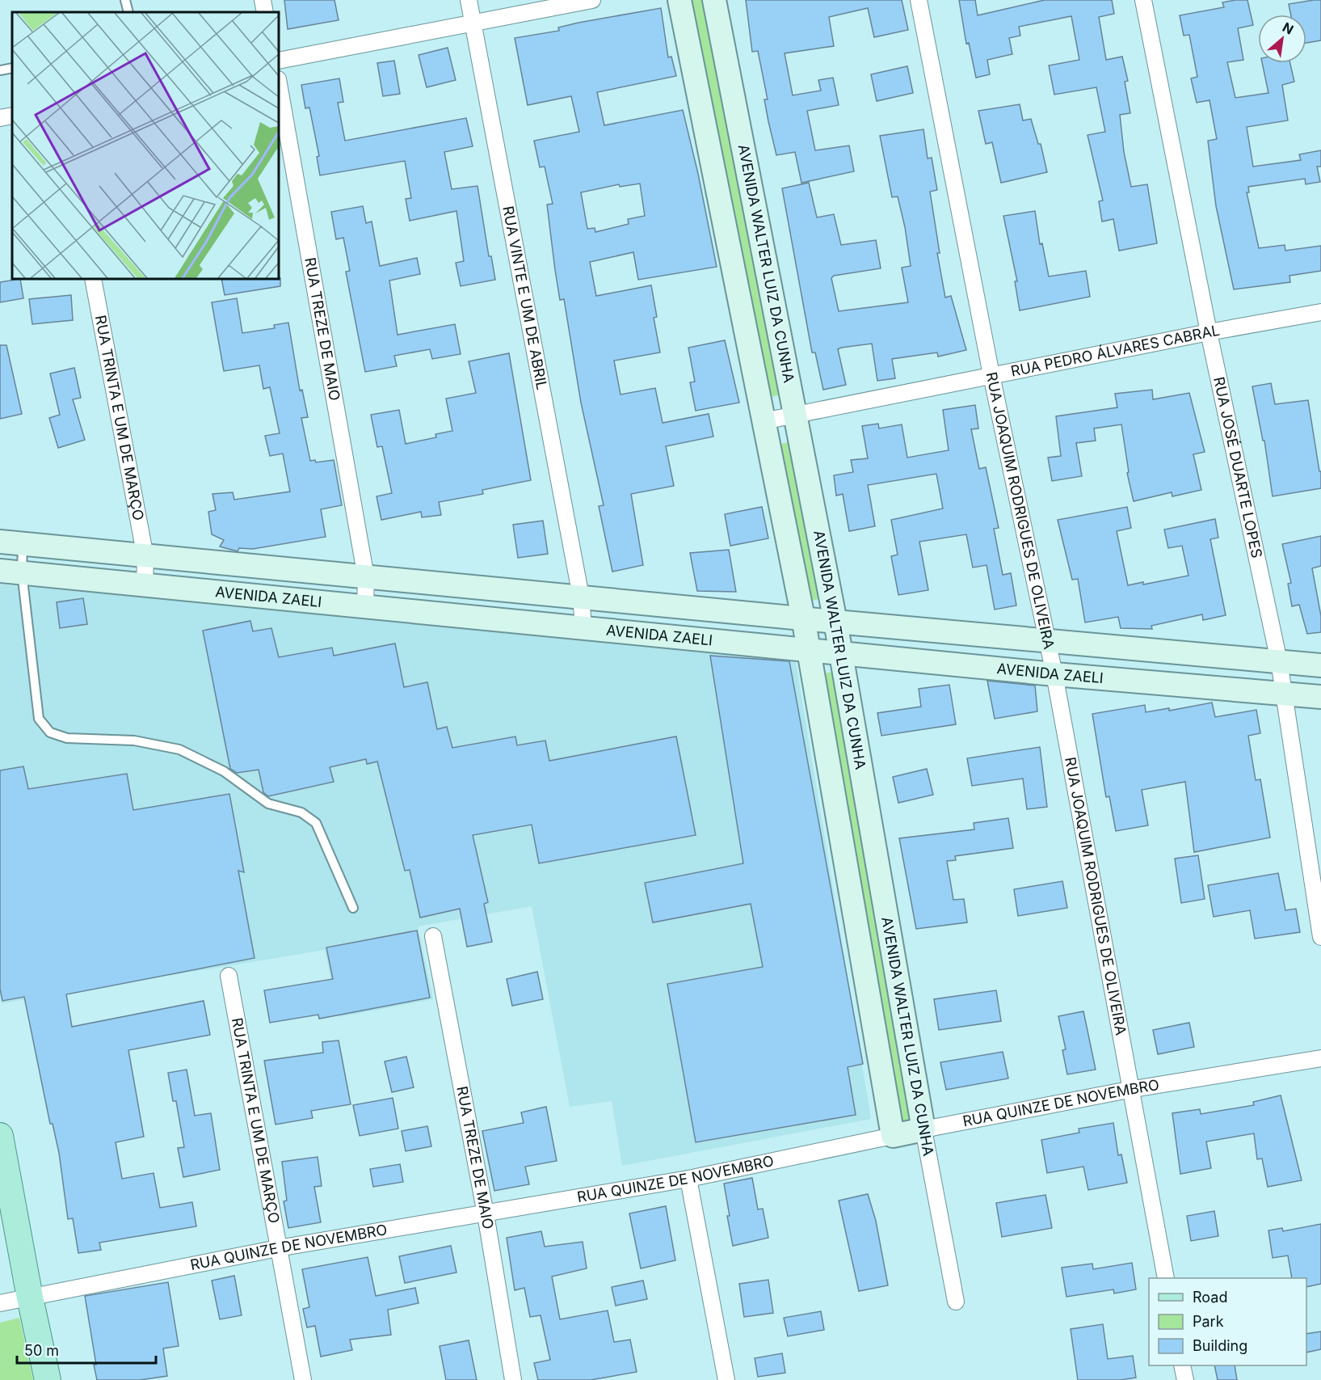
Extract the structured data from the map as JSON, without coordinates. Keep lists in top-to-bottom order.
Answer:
{
  "streets": {
    "street": [
      "AVENIDA WALTER LUIZ DA CUNHA",
      "RUA VINTE E UM DE ABRIL",
      "RUA TREZE DE MAIO",
      "RUA PEDRO ÁLVARES CABRAL",
      "RUA TRINTA E UM DE MARÇO",
      "RUA JOSÉ DUARTE LOPES",
      "RUA JOAQUIM RODRIGUES DE OLIVEIRA",
      "AVENIDA ZAELI",
      "RUA QUINZE DE NOVEMBRO"
    ]
  },
  "crossings": [
    ["AVENIDA WALTER LUIZ DA CUNHA", "RUA PEDRO ÁLVARES CABRAL"],
    ["AVENIDA WALTER LUIZ DA CUNHA", "AVENIDA ZAELI"],
    ["AVENIDA WALTER LUIZ DA CUNHA", "RUA QUINZE DE NOVEMBRO"],
    ["RUA VINTE E UM DE ABRIL", "AVENIDA ZAELI"],
    ["RUA TREZE DE MAIO", "AVENIDA ZAELI"],
    ["RUA TREZE DE MAIO", "RUA QUINZE DE NOVEMBRO"],
    ["RUA PEDRO ÁLVARES CABRAL", "RUA JOSÉ DUARTE LOPES"],
    ["RUA PEDRO ÁLVARES CABRAL", "RUA JOAQUIM RODRIGUES DE OLIVEIRA"],
    ["RUA TRINTA E UM DE MARÇO", "AVENIDA ZAELI"],
    ["RUA TRINTA E UM DE MARÇO", "RUA QUINZE DE NOVEMBRO"],
    ["RUA JOSÉ DUARTE LOPES", "AVENIDA ZAELI"],
    ["RUA JOAQUIM RODRIGUES DE OLIVEIRA", "AVENIDA ZAELI"],
    ["RUA JOAQUIM RODRIGUES DE OLIVEIRA", "RUA QUINZE DE NOVEMBRO"]
  ],
  "legend": ["Road", "Park", "Building"],
  "scale_bar": "50 m",
  "north": "top right"
}
